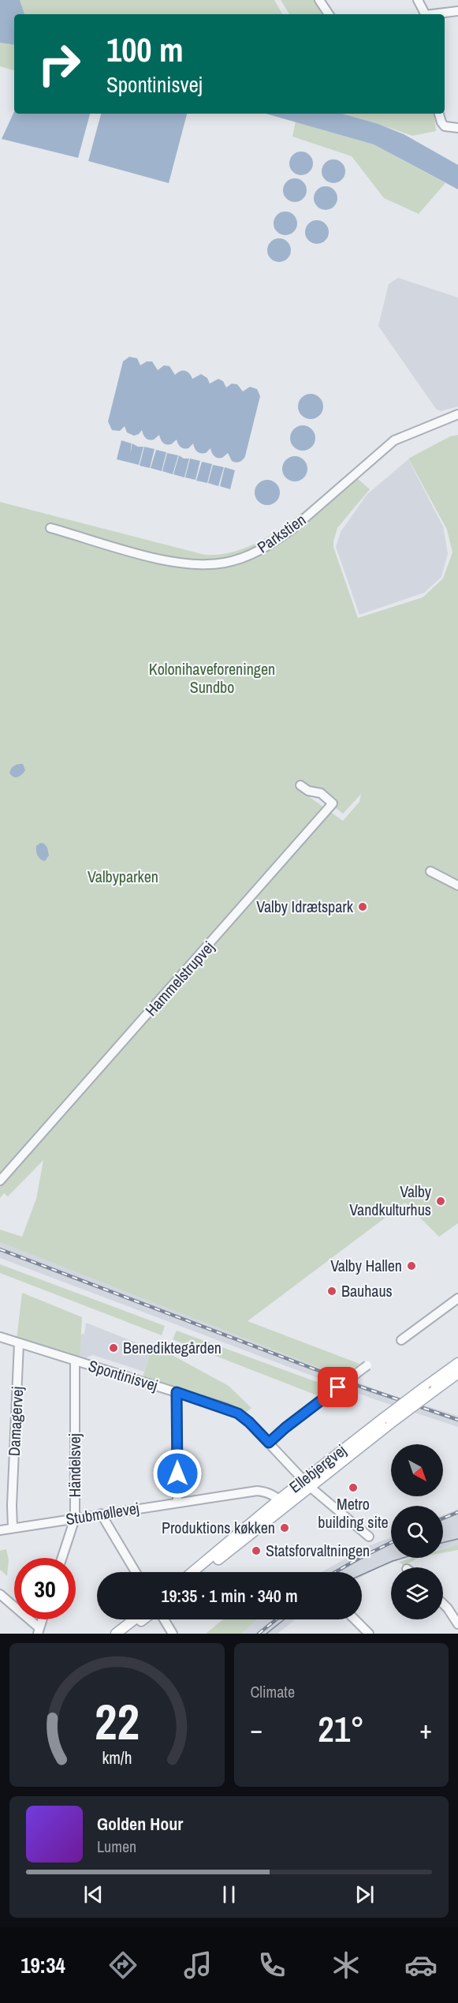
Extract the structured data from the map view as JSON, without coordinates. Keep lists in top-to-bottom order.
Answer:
{
  "streets": {
    "main road": ["Ellebjergvej"],
    "street": [
      "Parkstien",
      "Hammelstrupvej",
      "Spontinisvej",
      "Damagervej",
      "Händelsvej",
      "Stubmøllevej"
    ]
  },
  "crossings": [
    ["Spontinisvej", "Damagervej"],
    ["Spontinisvej", "Händelsvej"],
    ["Spontinisvej", "Ellebjergvej"],
    ["Damagervej", "Stubmøllevej"],
    ["Händelsvej", "Stubmøllevej"],
    ["Ellebjergvej", "Stubmøllevej"]
  ],
  "parks": ["Kolonihaveforeningen Sundbo", "Valbyparken"],
  "places": [
    "Valby Idrætspark",
    "Valby Vandkulturhus",
    "Valby Hallen",
    "Bauhaus",
    "Benediktegården",
    "Metro building site",
    "Produktions køkken",
    "Statsforvaltningen"
  ],
  "north": "bottom right",
  "page": {
    "turn": ["100 m", "Spontinisvej"],
    "limit": "30",
    "trip": "19:35 · 1 min · 340 m",
    "tile": "Climate",
    "heat": ["−", "21°", "+"],
    "song": ["Golden Hour", "Lumen"],
    "tabs": "19:34",
    "gauge": ["22", "km/h"]
  }
}
